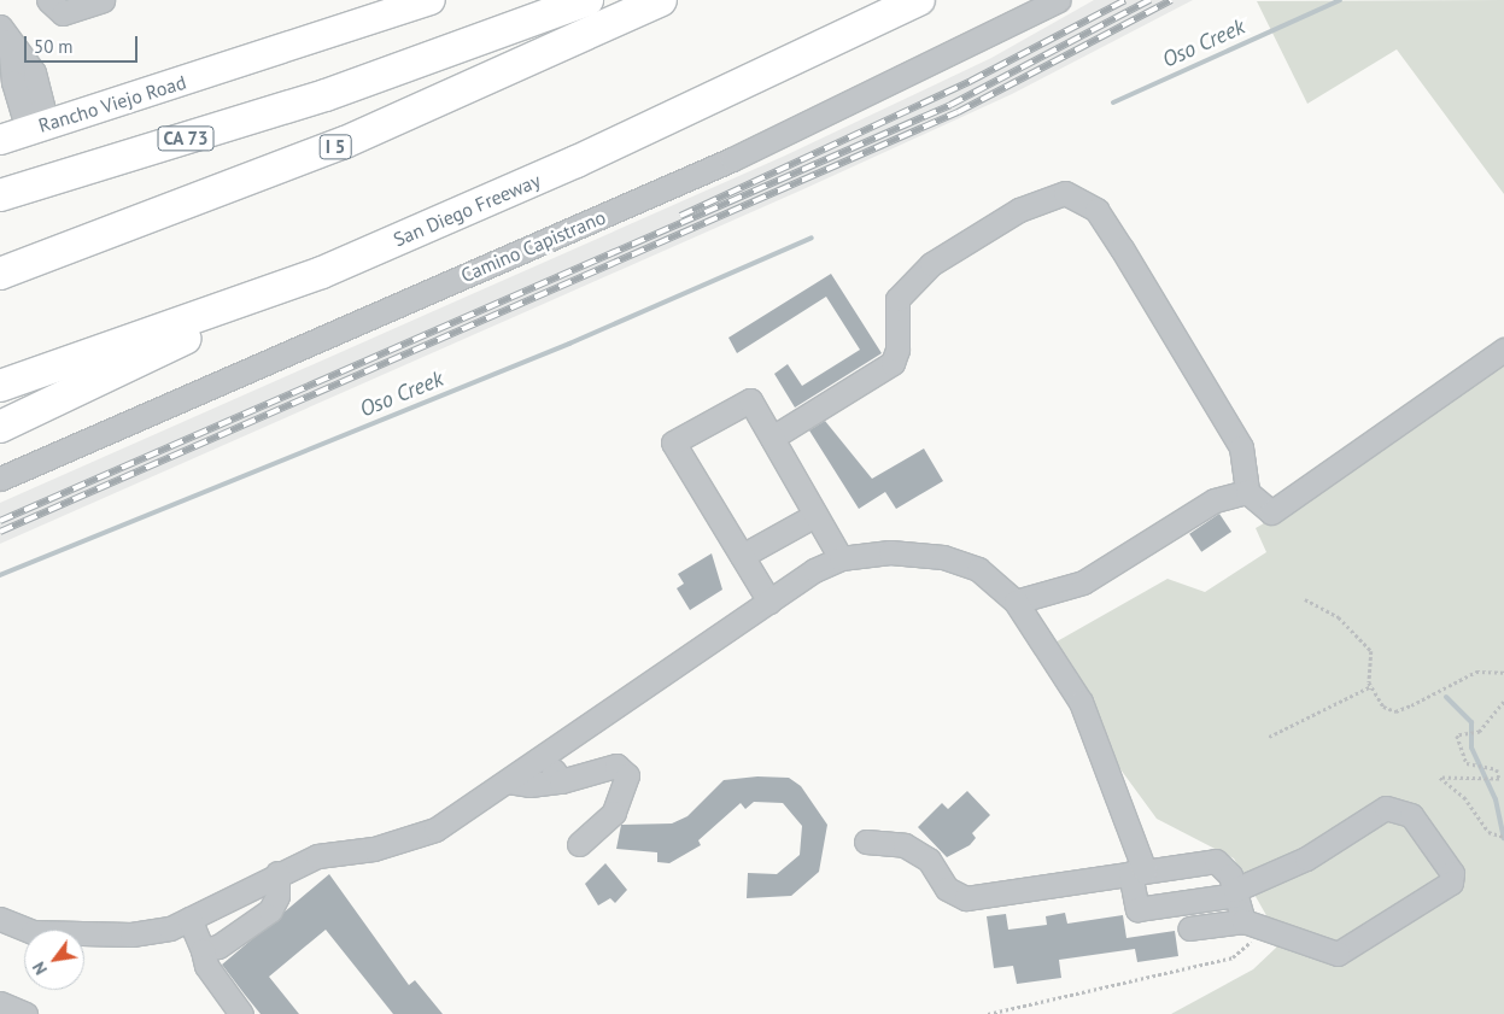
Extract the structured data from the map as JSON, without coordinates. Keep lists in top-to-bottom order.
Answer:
{
  "streets": {
    "highway": ["CA 73", "I 5", "San Diego Freeway"],
    "main road": ["Rancho Viejo Road"],
    "street": ["Camino Capistrano"]
  },
  "water": ["Oso Creek"],
  "scale_bar": "50 m",
  "north": "bottom left"
}
